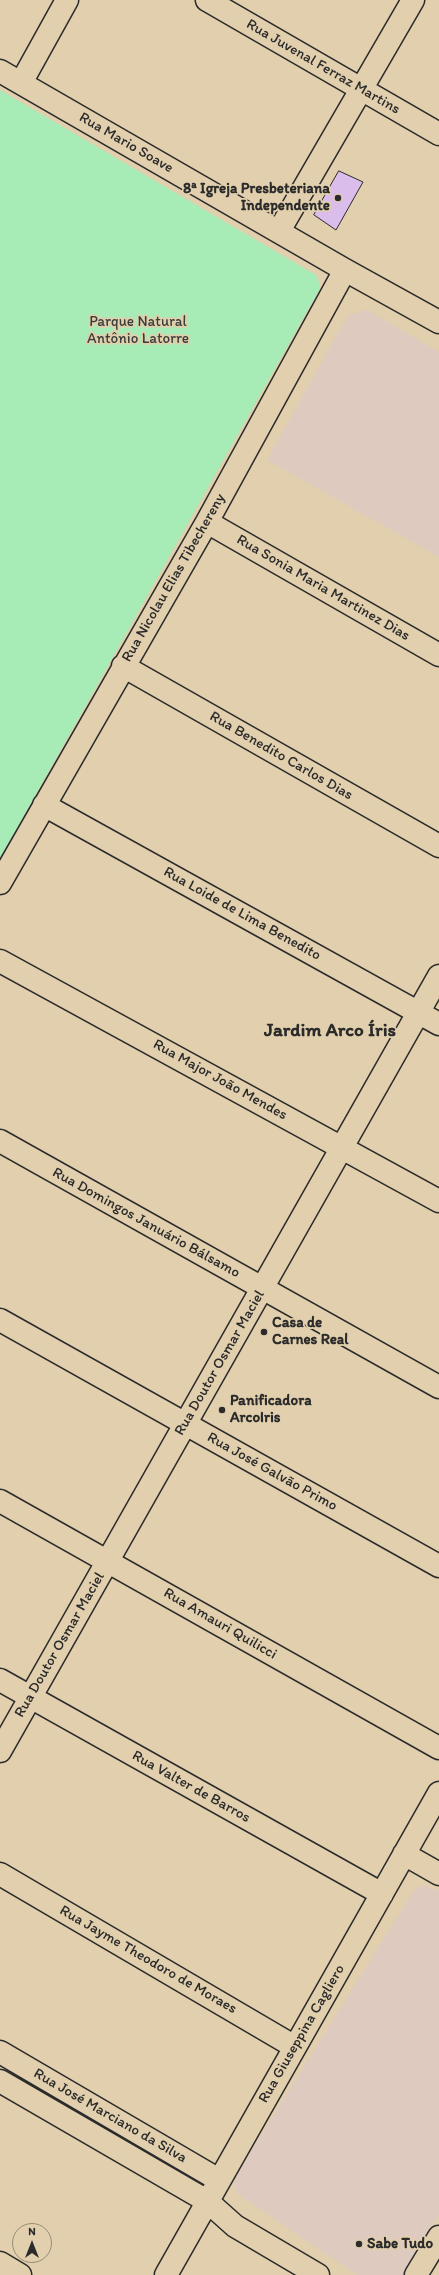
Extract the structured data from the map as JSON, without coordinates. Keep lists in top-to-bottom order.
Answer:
{
  "streets": {
    "street": [
      "Rua Juvenal Ferraz Martins",
      "Rua Mario Soave",
      "Rua Nicolau Elias Tibechereny",
      "Rua Sonia Maria Martinez Dias",
      "Rua Benedito Carlos Dias",
      "Rua Loide de Lima Benedito",
      "Rua Major João Mendes",
      "Rua Domingos Januário Bálsamo",
      "Rua Doutor Osmar Maciel",
      "Rua José Galvão Primo",
      "Rua Amauri Quilicci",
      "Rua Valter de Barros",
      "Rua Jayme Theodoro de Moraes",
      "Rua Giuseppina Cagliero",
      "Rua José Marciano da Silva"
    ]
  },
  "crossings": [
    ["Rua Mario Soave", "Rua Nicolau Elias Tibechereny"],
    ["Rua Nicolau Elias Tibechereny", "Rua Sonia Maria Martinez Dias"],
    ["Rua Nicolau Elias Tibechereny", "Rua Benedito Carlos Dias"],
    ["Rua Nicolau Elias Tibechereny", "Rua Loide de Lima Benedito"],
    ["Rua Loide de Lima Benedito", "Rua Doutor Osmar Maciel"],
    ["Rua Major João Mendes", "Rua Doutor Osmar Maciel"],
    ["Rua Domingos Januário Bálsamo", "Rua Doutor Osmar Maciel"],
    ["Rua Doutor Osmar Maciel", "Rua José Galvão Primo"],
    ["Rua Doutor Osmar Maciel", "Rua Amauri Quilicci"],
    ["Rua Doutor Osmar Maciel", "Rua Valter de Barros"],
    ["Rua Valter de Barros", "Rua Giuseppina Cagliero"],
    ["Rua Jayme Theodoro de Moraes", "Rua Giuseppina Cagliero"],
    ["Rua Giuseppina Cagliero", "Rua José Marciano da Silva"]
  ],
  "districts": ["Jardim Arco Íris"],
  "parks": ["Parque Natural Antônio Latorre"],
  "places": [
    "8ª Igreja Presbeteriana Independente",
    "Casa de Carnes Real",
    "Panificadora ArcoIris",
    "Sabe Tudo"
  ],
  "north": "top"
}
